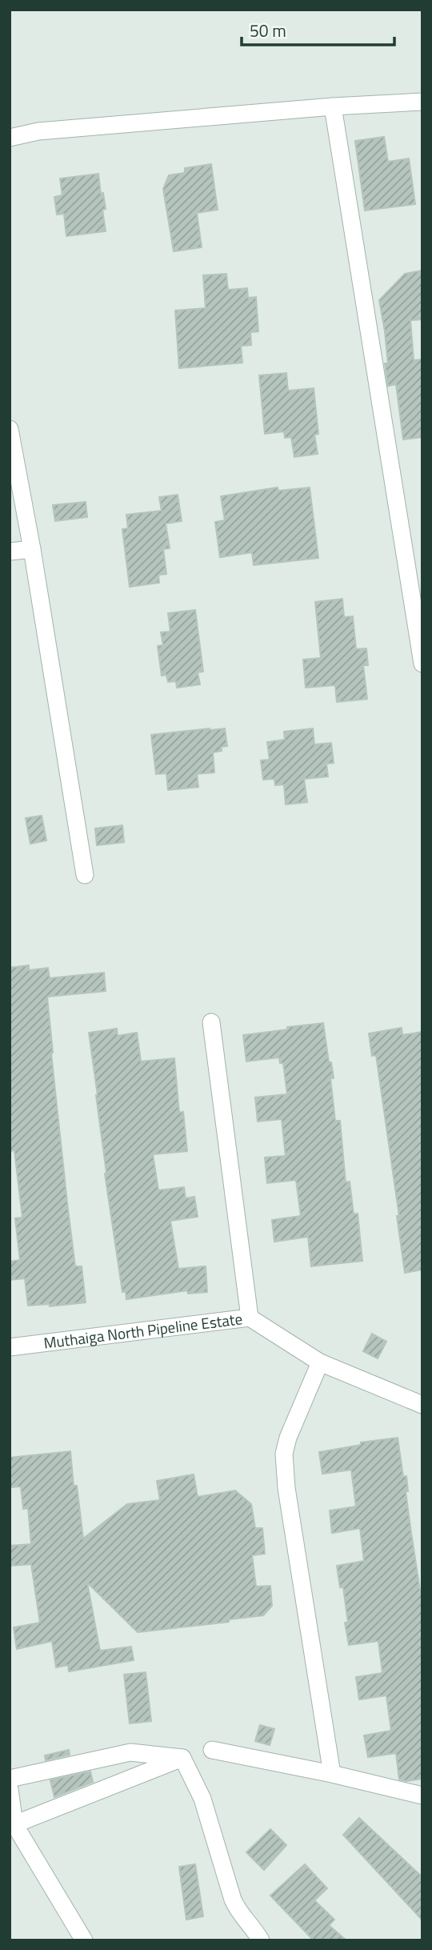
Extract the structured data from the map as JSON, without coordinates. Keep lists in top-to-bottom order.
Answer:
{
  "streets": {
    "street": ["Muthaiga North Pipeline Estate"]
  },
  "scale_bar": "50 m"
}
